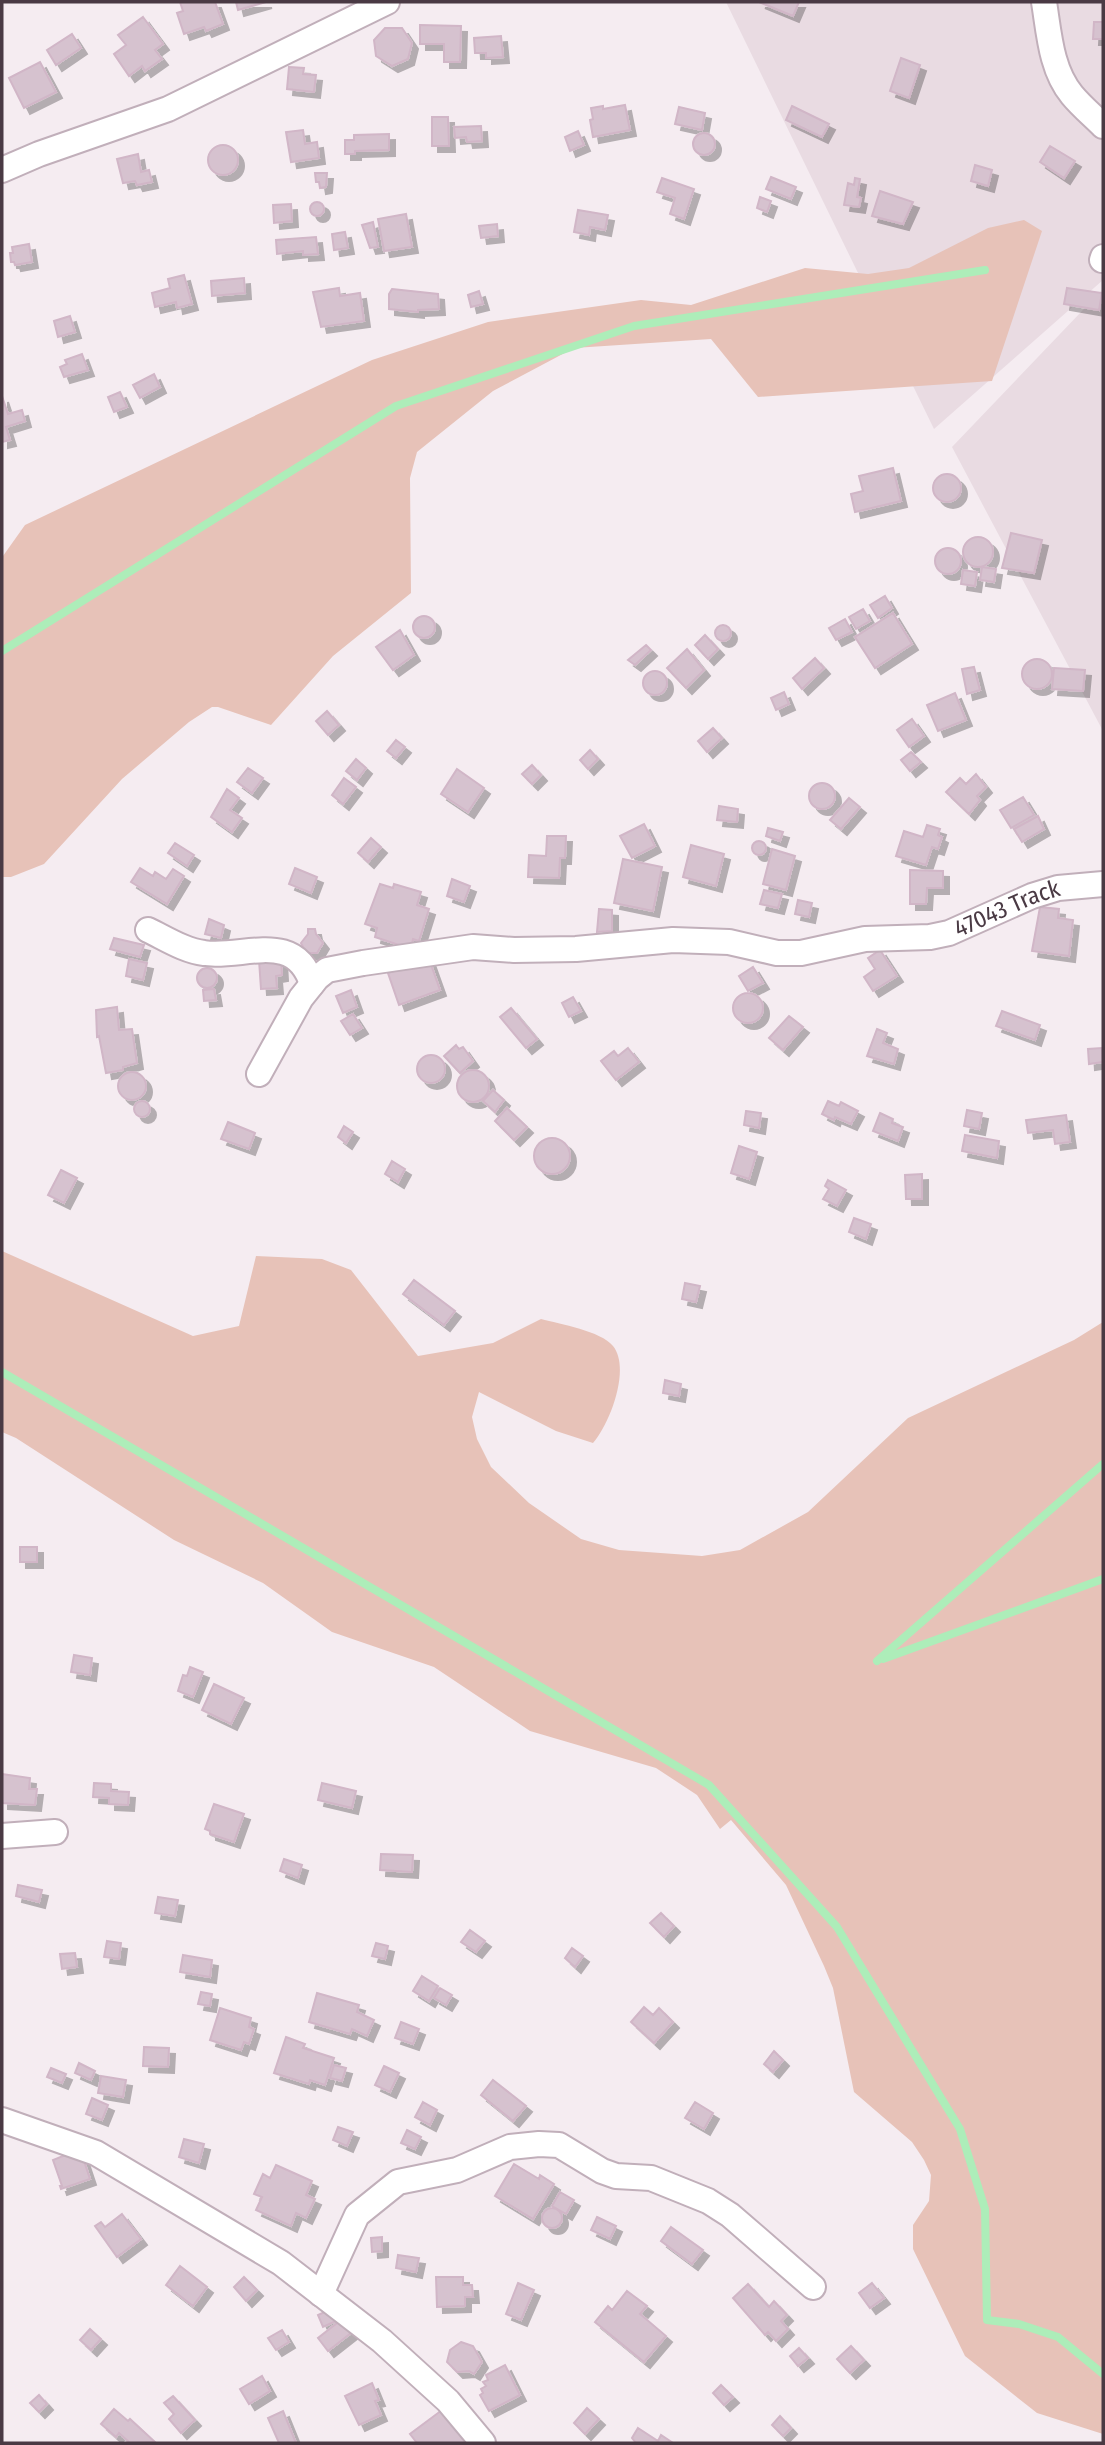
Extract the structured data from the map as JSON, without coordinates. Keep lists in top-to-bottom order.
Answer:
{
  "streets": {
    "street": ["47043 Track"]
  }
}
